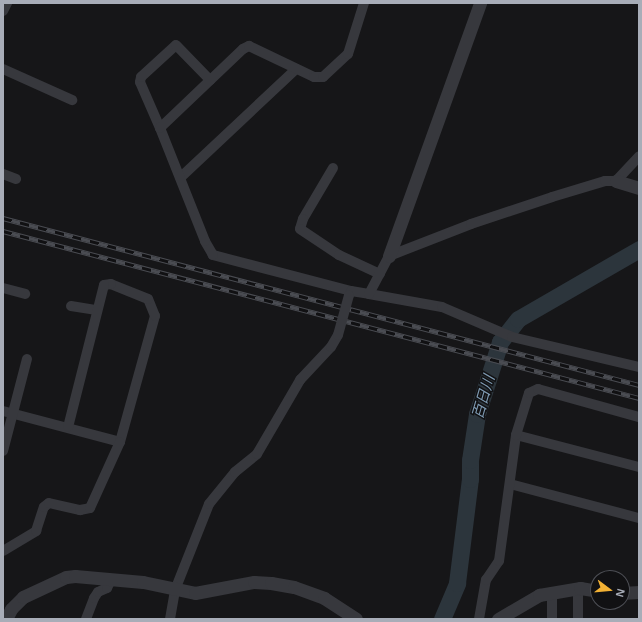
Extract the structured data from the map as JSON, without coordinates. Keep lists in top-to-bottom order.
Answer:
{
  "water": ["百日川"],
  "north": "right"
}
